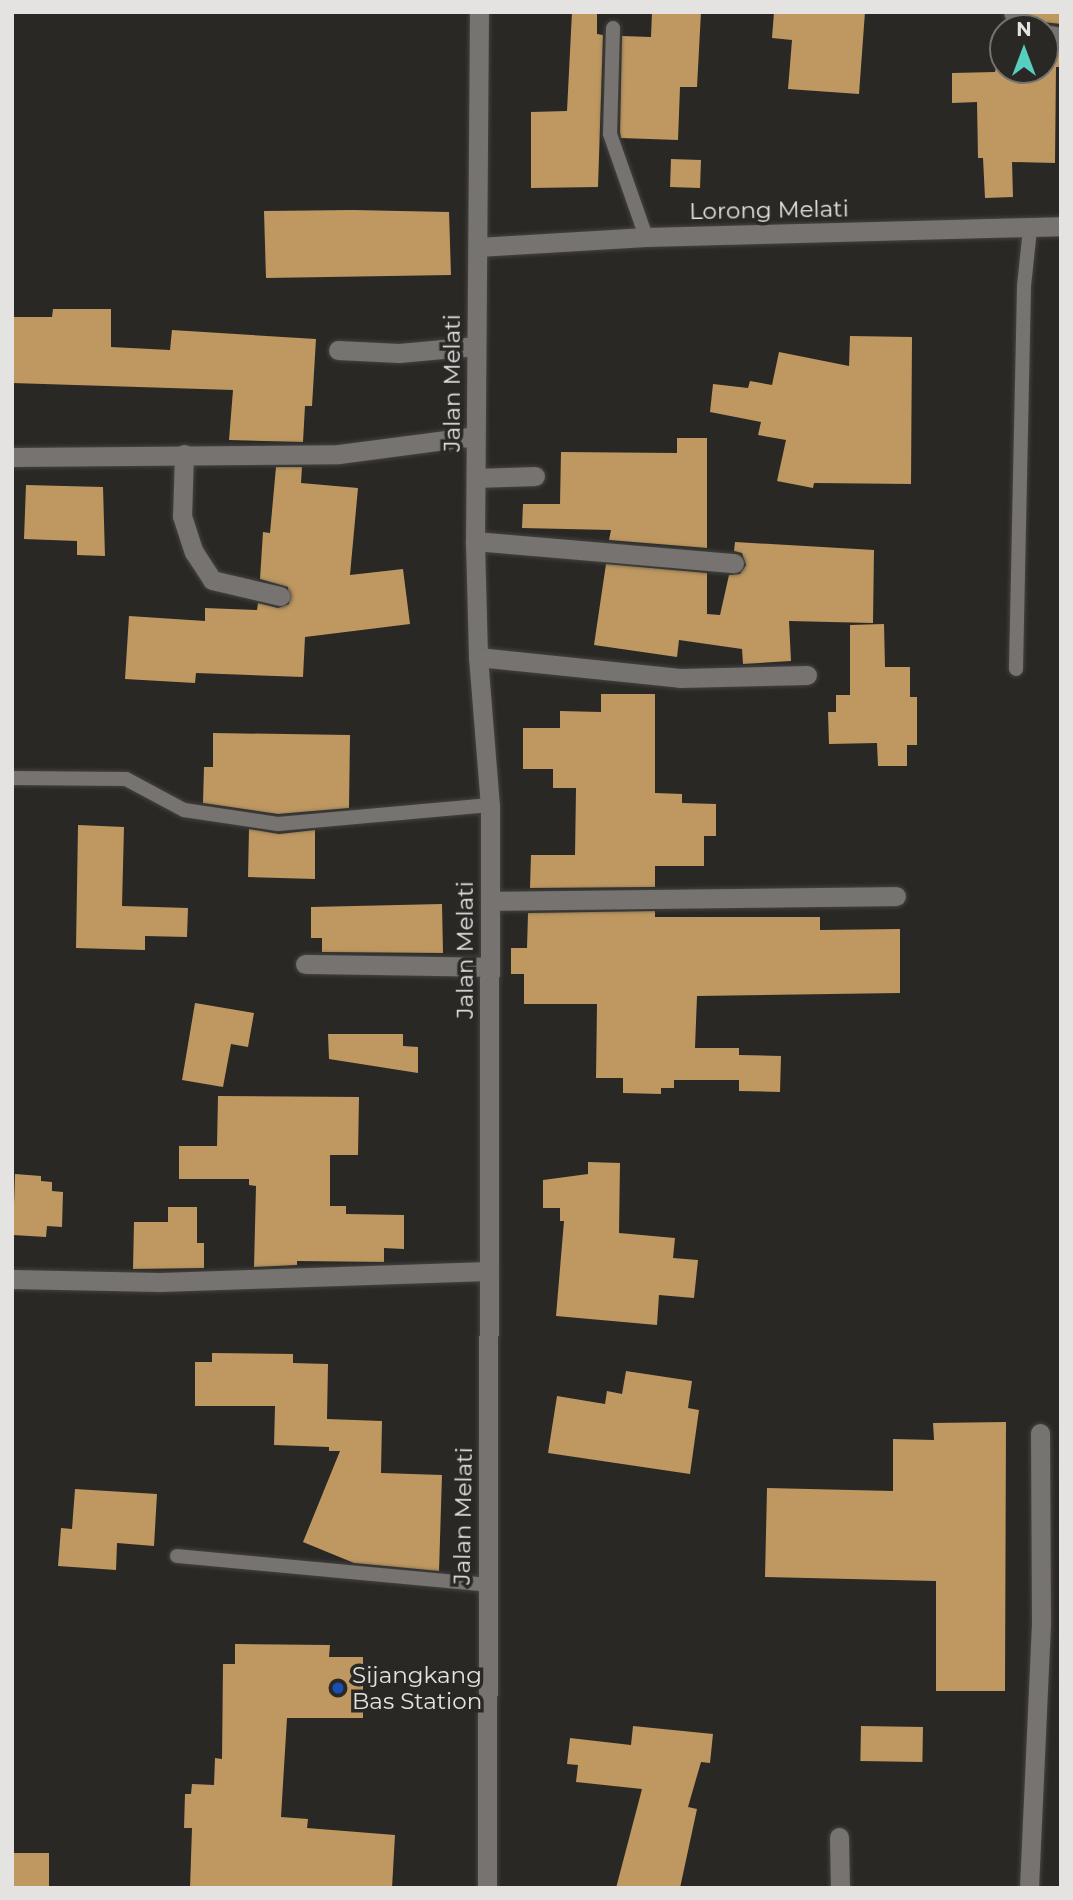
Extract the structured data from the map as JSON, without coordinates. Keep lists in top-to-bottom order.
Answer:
{
  "streets": {
    "street": ["Lorong Melati", "Jalan Melati"]
  },
  "crossings": [
    ["Lorong Melati", "Jalan Melati"]
  ],
  "places": ["Sijangkang Bas Station"],
  "north": "top"
}
